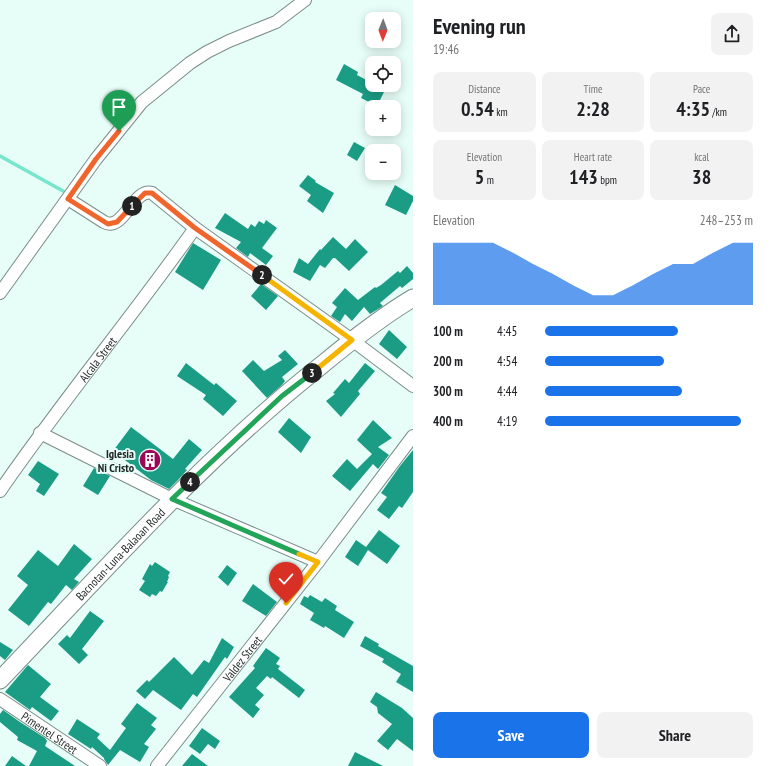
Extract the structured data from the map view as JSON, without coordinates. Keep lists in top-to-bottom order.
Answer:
{
  "streets": {
    "main road": ["Bacnotan-Luna-Balaoan Road"],
    "street": ["Alcala Street", "Valdez Street", "Pimentel Street"]
  },
  "places": {
    "building": ["Iglesia Ni Cristo"]
  },
  "north": "bottom",
  "page": {
    "heading": ["Evening run", "19:46"],
    "map_buttons": ["+", "−"],
    "stats": [
      ["Distance", "0.54 km"],
      ["Time", "2:28"],
      ["Pace", "4:35 /km"],
      ["Elevation", "5 m"],
      ["Heart rate", "143 bpm"],
      ["kcal", "38"]
    ],
    "pins": [
      "1",
      "2",
      "3",
      "4"
    ],
    "chart": ["Elevation", "248–253 m"],
    "list": [
      {
        "name": "100 m",
        "note": "4:45"
      },
      {
        "name": "200 m",
        "note": "4:54"
      },
      {
        "name": "300 m",
        "note": "4:44"
      },
      {
        "name": "400 m",
        "note": "4:19"
      }
    ],
    "buttons": ["Save", "Share"]
  }
}
